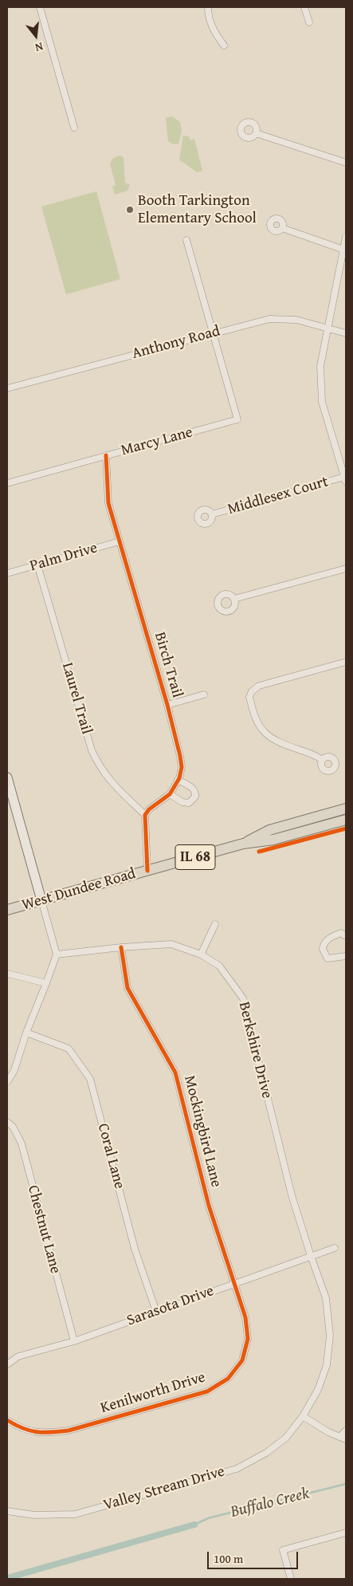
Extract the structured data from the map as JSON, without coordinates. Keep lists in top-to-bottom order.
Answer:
{
  "streets": {
    "main road": ["IL 68", "West Dundee Road"],
    "street": [
      "Anthony Road",
      "Marcy Lane",
      "Middlesex Court",
      "Palm Drive",
      "Birch Trail",
      "Laurel Trail",
      "Berkshire Drive",
      "Mockingbird Lane",
      "Coral Lane",
      "Chestnut Lane",
      "Sarasota Drive",
      "Kenilworth Drive",
      "Valley Stream Drive"
    ]
  },
  "crossings": [
    ["Anthony Road", "Marcy Lane"],
    ["Marcy Lane", "Birch Trail"],
    ["Palm Drive", "Birch Trail"],
    ["Palm Drive", "Laurel Trail"],
    ["Birch Trail", "Laurel Trail"],
    ["IL 68", "West Dundee Road"],
    ["Berkshire Drive", "Mockingbird Lane"],
    ["Berkshire Drive", "Sarasota Drive"],
    ["Berkshire Drive", "Valley Stream Drive"],
    ["Mockingbird Lane", "Sarasota Drive"],
    ["Mockingbird Lane", "Kenilworth Drive"],
    ["Coral Lane", "Sarasota Drive"],
    ["Chestnut Lane", "Sarasota Drive"],
    ["Sarasota Drive", "Kenilworth Drive"],
    ["Sarasota Drive", "Valley Stream Drive"]
  ],
  "water": ["Buffalo Creek"],
  "places": ["Booth Tarkington Elementary School"],
  "scale_bar": "100 m",
  "north": "bottom"
}
